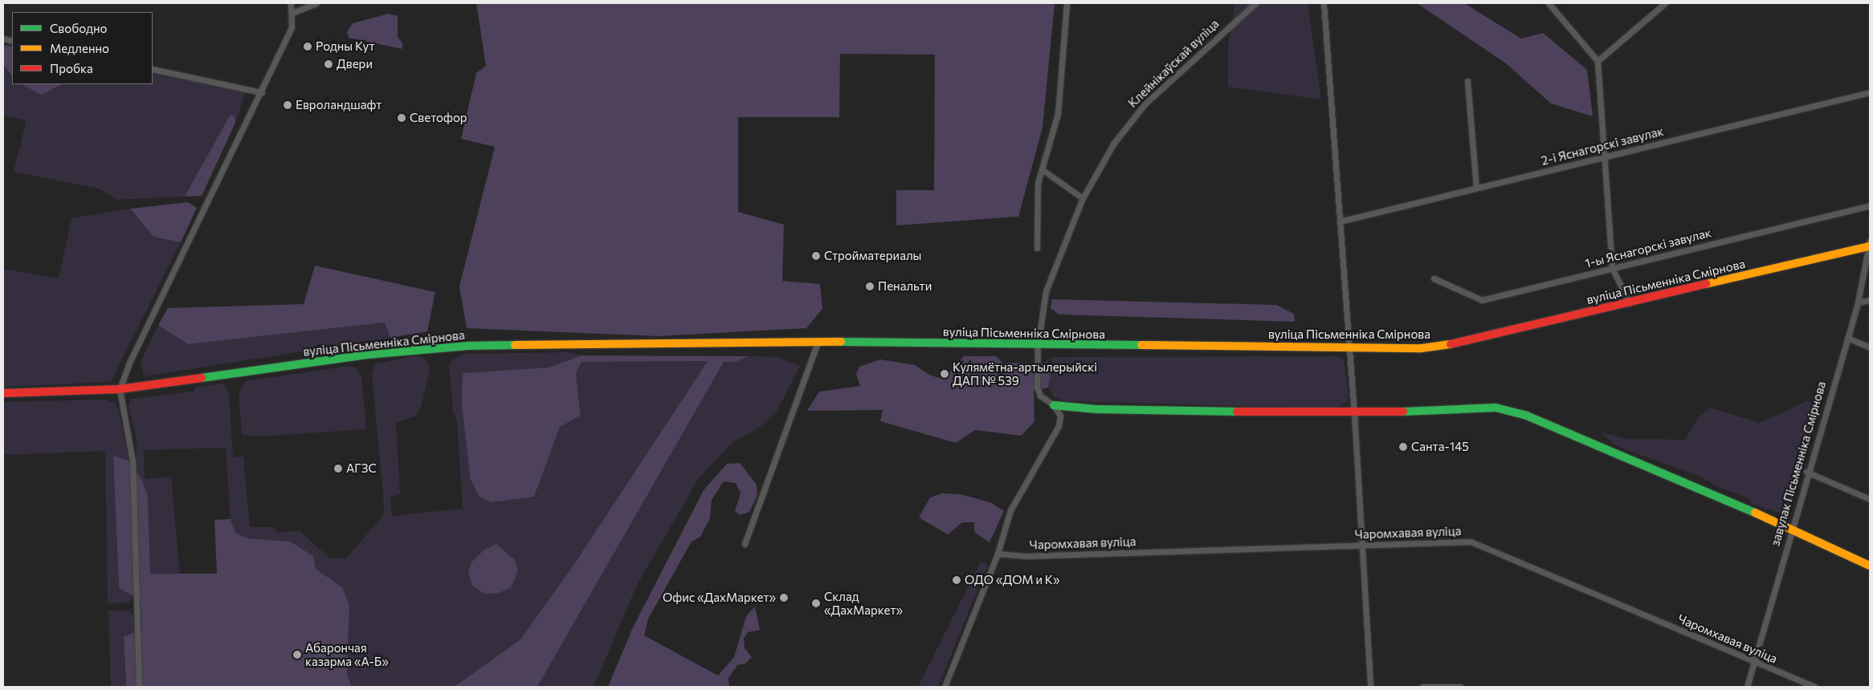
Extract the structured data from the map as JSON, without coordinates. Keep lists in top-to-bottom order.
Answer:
{
  "streets": {
    "main road": ["вуліца Пісьменніка Смірнова"],
    "street": [
      "Клейнікаўскай вуліца",
      "2-і Яснагорскі завулак",
      "1-ы Яснагорскі завулак",
      "завулак Пісьменніка Смірнова",
      "Чаромхавая вуліца"
    ]
  },
  "crossings": [
    ["Клейнікаўскай вуліца", "вуліца Пісьменніка Смірнова"],
    ["вуліца Пісьменніка Смірнова", "завулак Пісьменніка Смірнова"],
    ["завулак Пісьменніка Смірнова", "Чаромхавая вуліца"]
  ],
  "places": [
    "Родны Кут",
    "Двери",
    "Евроландшафт",
    "Светофор",
    "Стройматериалы",
    "Пенальти",
    "Кулямётна-артылерыйскі ДАП № 539",
    "Санта-145",
    "АГЗС",
    "ОДО «ДОМ и К»",
    "Офис «ДахМаркет»",
    "Склад «ДахМаркет»",
    "Абарончая казарма «А-Б»"
  ],
  "legend": ["Свободно", "Медленно", "Пробка"]
}
